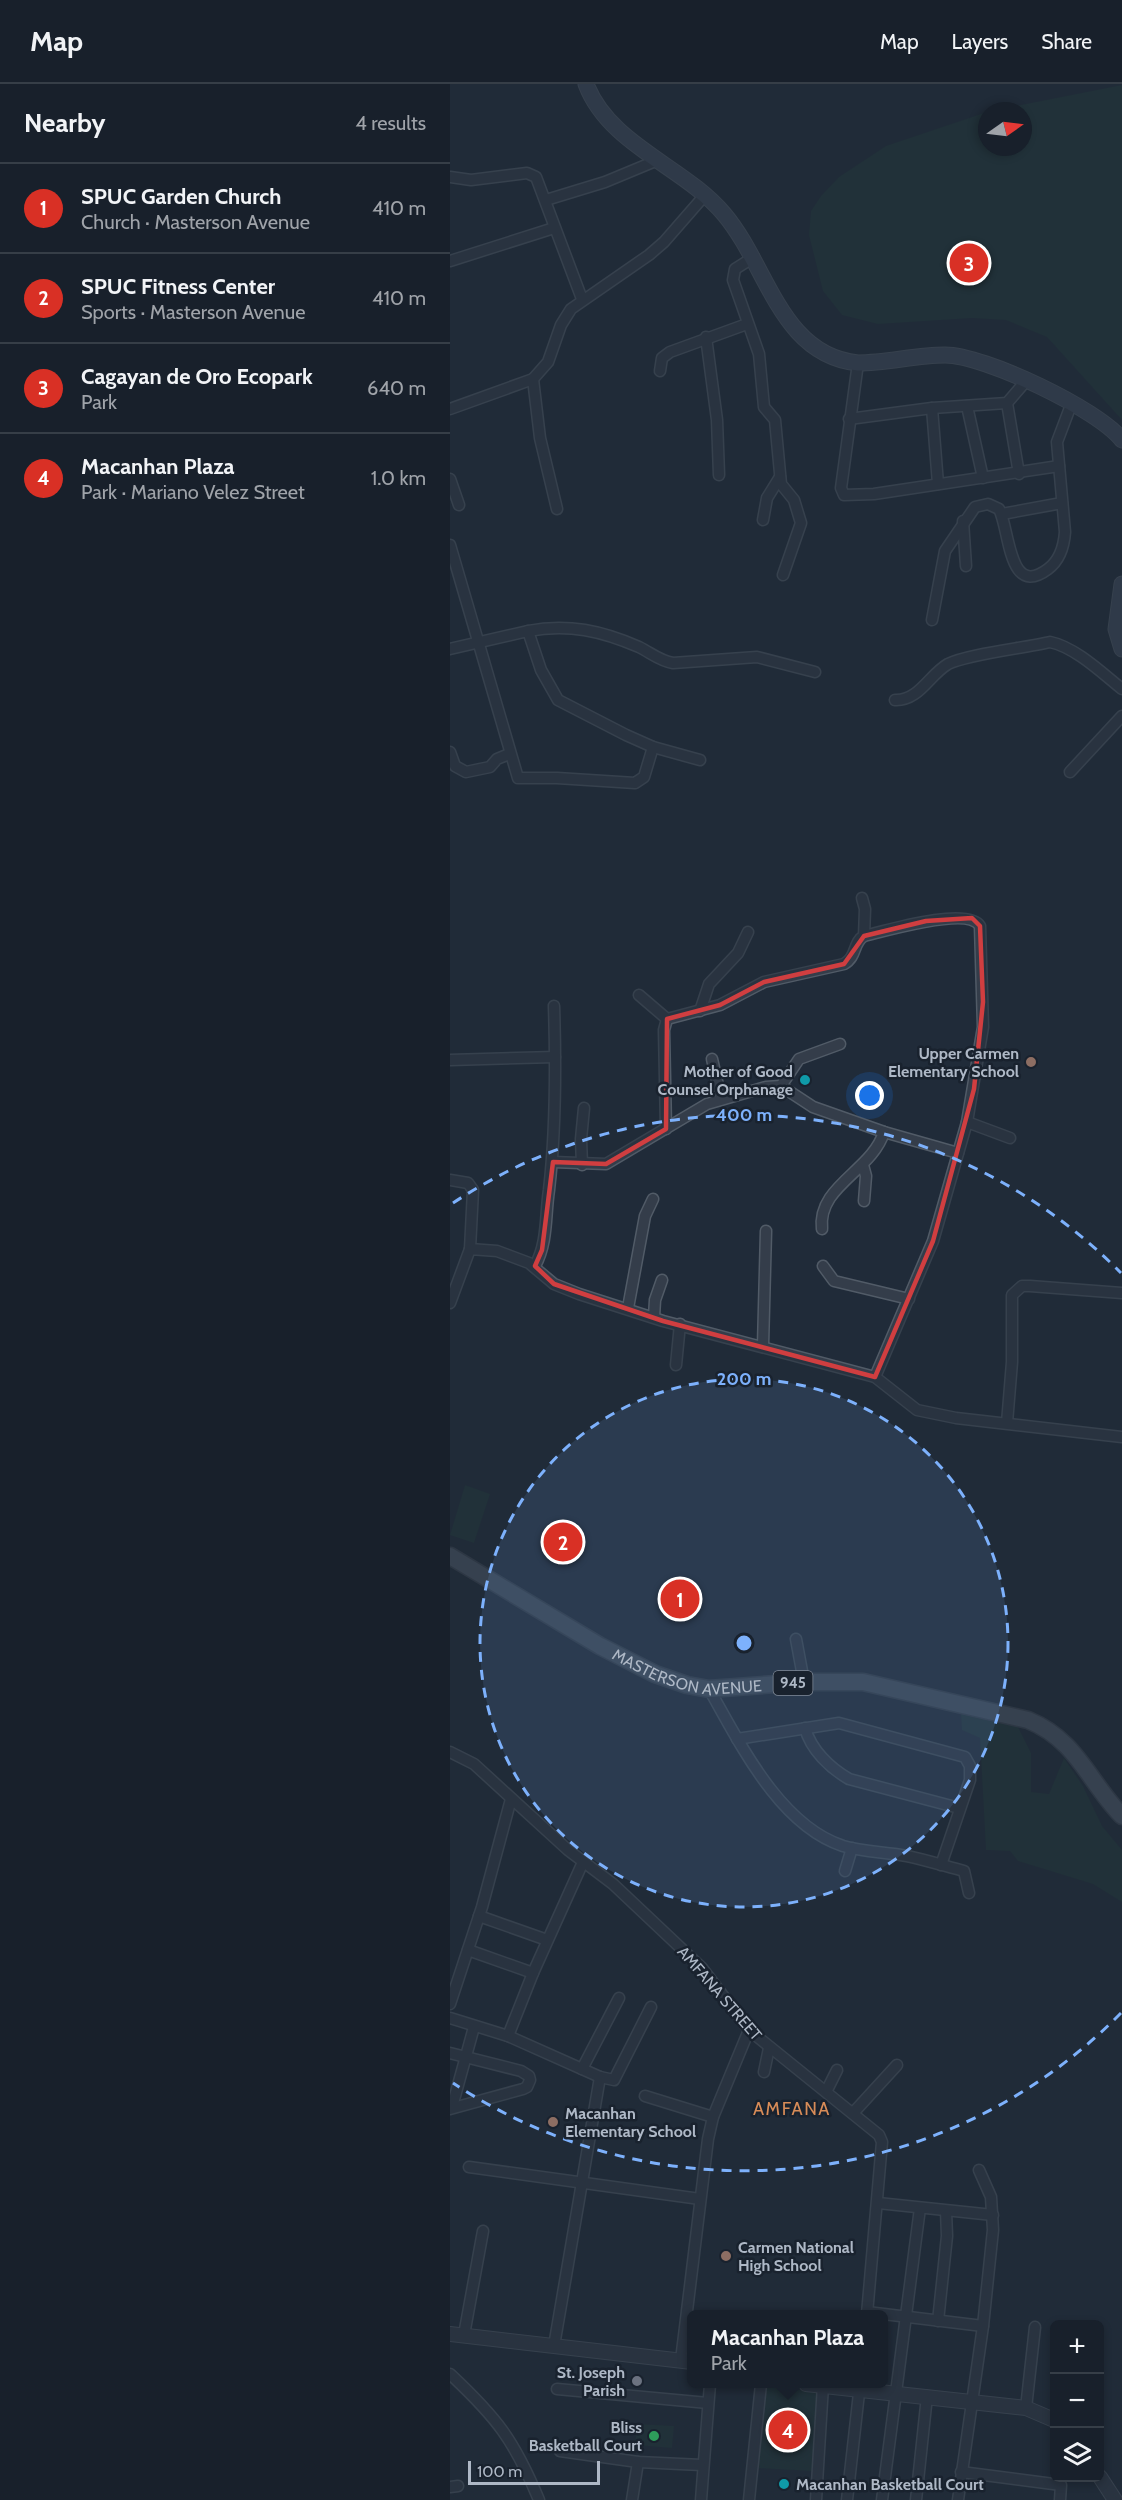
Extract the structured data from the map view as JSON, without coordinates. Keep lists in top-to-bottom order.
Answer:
{
  "streets": {
    "main road": ["MASTERSON AVENUE", "945"],
    "street": ["AMFANA STREET"]
  },
  "districts": ["AMFANA"],
  "places": [
    "Upper Carmen Elementary School",
    "Mother of Good Counsel Orphanage",
    "Macanhan Elementary School",
    "Carmen National High School",
    "St. Joseph Parish",
    "Bliss Basketball Court",
    "Macanhan Basketball Court"
  ],
  "scale_bar": "100 m",
  "north": "right",
  "page": {
    "header": "Map",
    "nav": ["Map", "Layers", "Share"],
    "heading": ["Nearby", "4 results"],
    "list": [
      {
        "mark": "1",
        "name": "SPUC Garden Church",
        "note": "Church · Masterson Avenue",
        "value": "410 m"
      },
      {
        "mark": "2",
        "name": "SPUC Fitness Center",
        "note": "Sports · Masterson Avenue",
        "value": "410 m"
      },
      {
        "mark": "3",
        "name": "Cagayan de Oro Ecopark",
        "note": "Park",
        "value": "640 m"
      },
      {
        "mark": "4",
        "name": "Macanhan Plaza",
        "note": "Park · Mariano Velez Street",
        "value": "1.0 km"
      }
    ],
    "pins": [
      "3",
      "2",
      "1",
      "4"
    ],
    "popup": ["Macanhan Plaza", "Park"],
    "map_buttons": ["+", "−"],
    "scale": "100 m"
  },
  "rings": ["400 m", "200 m"]
}
